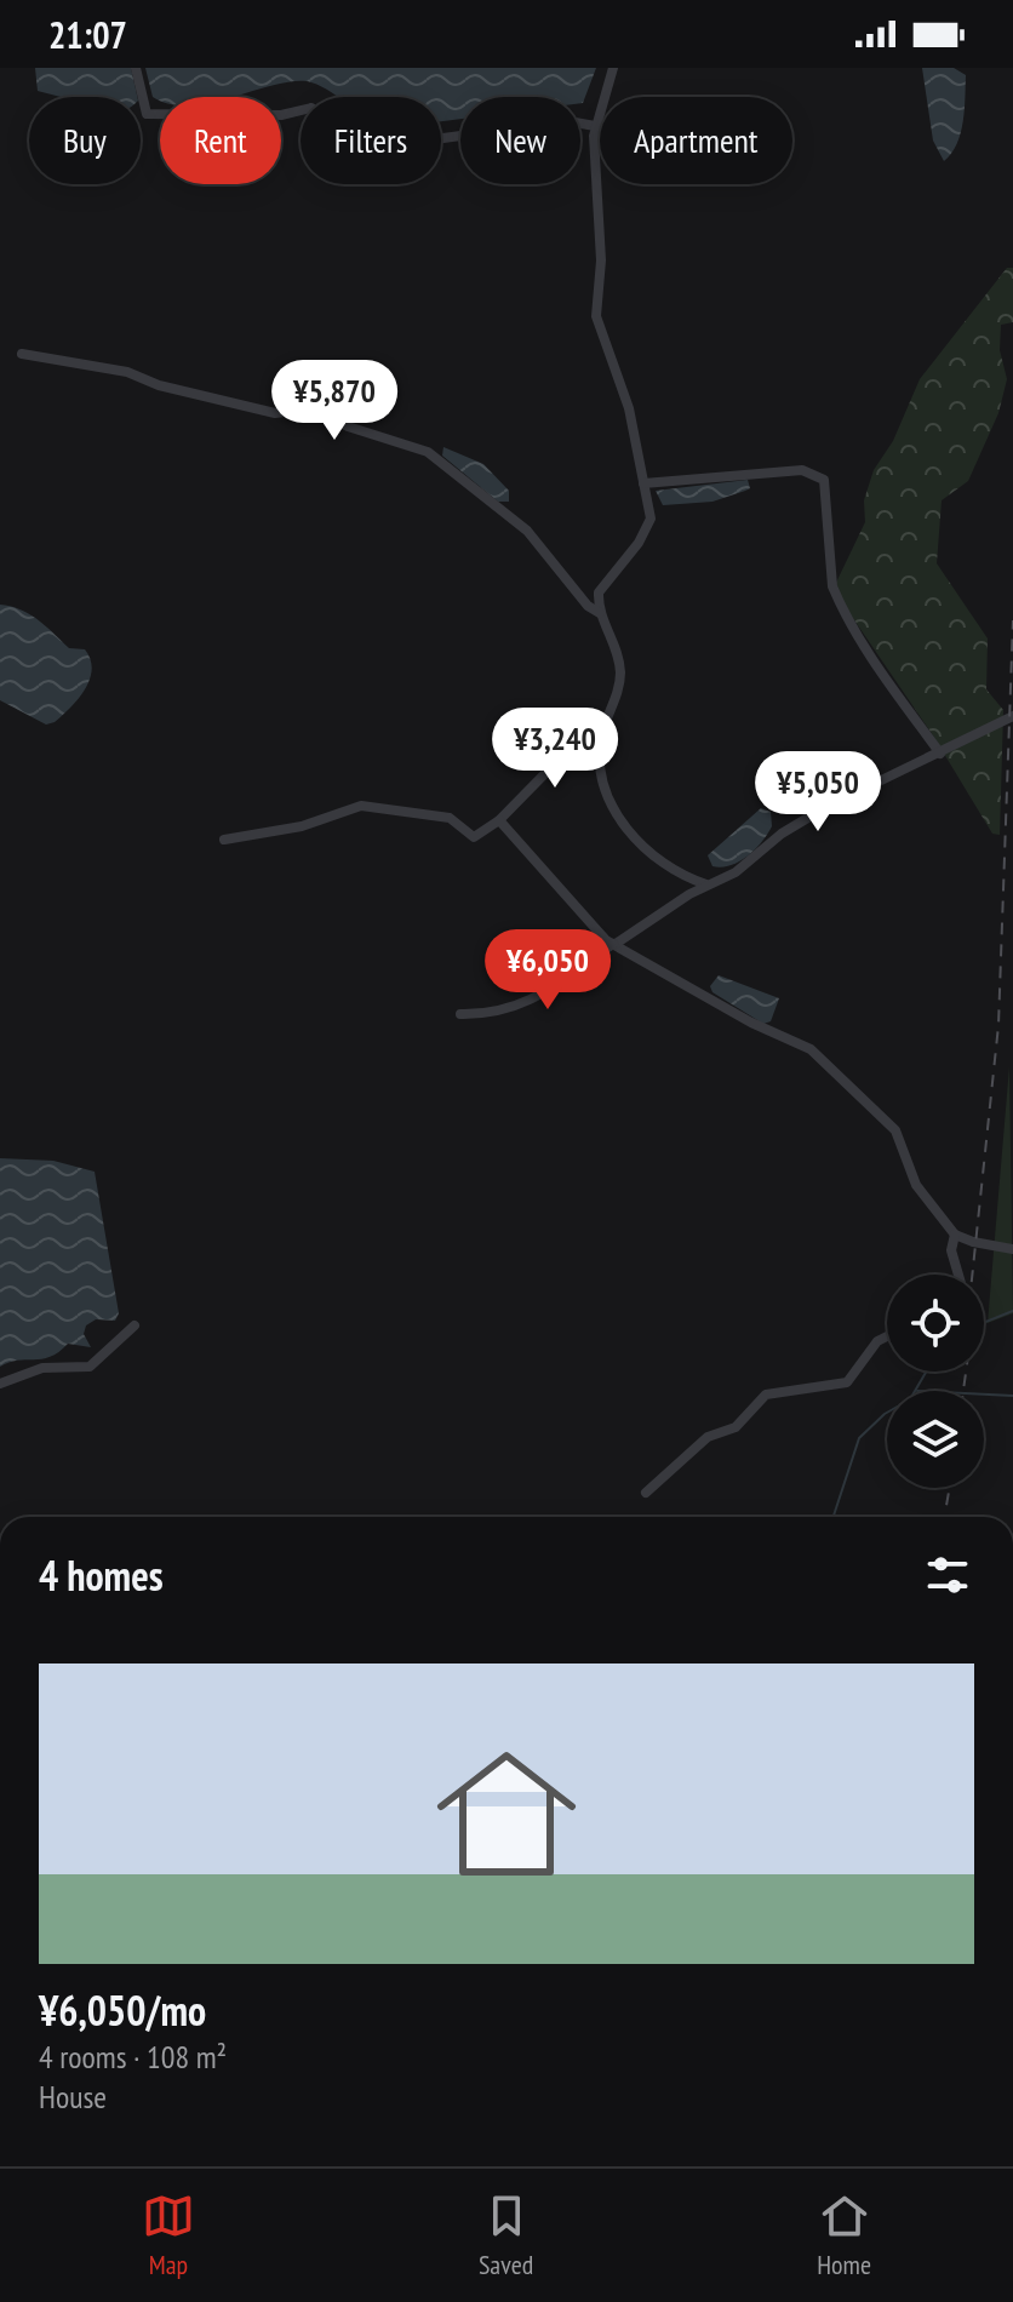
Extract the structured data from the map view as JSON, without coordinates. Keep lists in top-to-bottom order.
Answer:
{
  "page": {
    "status": "21:07",
    "chip": [
      "Buy",
      "Rent",
      "Filters",
      "New",
      "Apartment"
    ],
    "price": [
      "¥5,870",
      "¥3,240",
      "¥5,050",
      "¥6,050"
    ],
    "heading": "4 homes",
    "list": [
      {
        "name": "¥6,050/mo",
        "note": "4 rooms · 108 m² · House"
      }
    ],
    "tabs": ["Map", "Saved", "Home"]
  }
}
